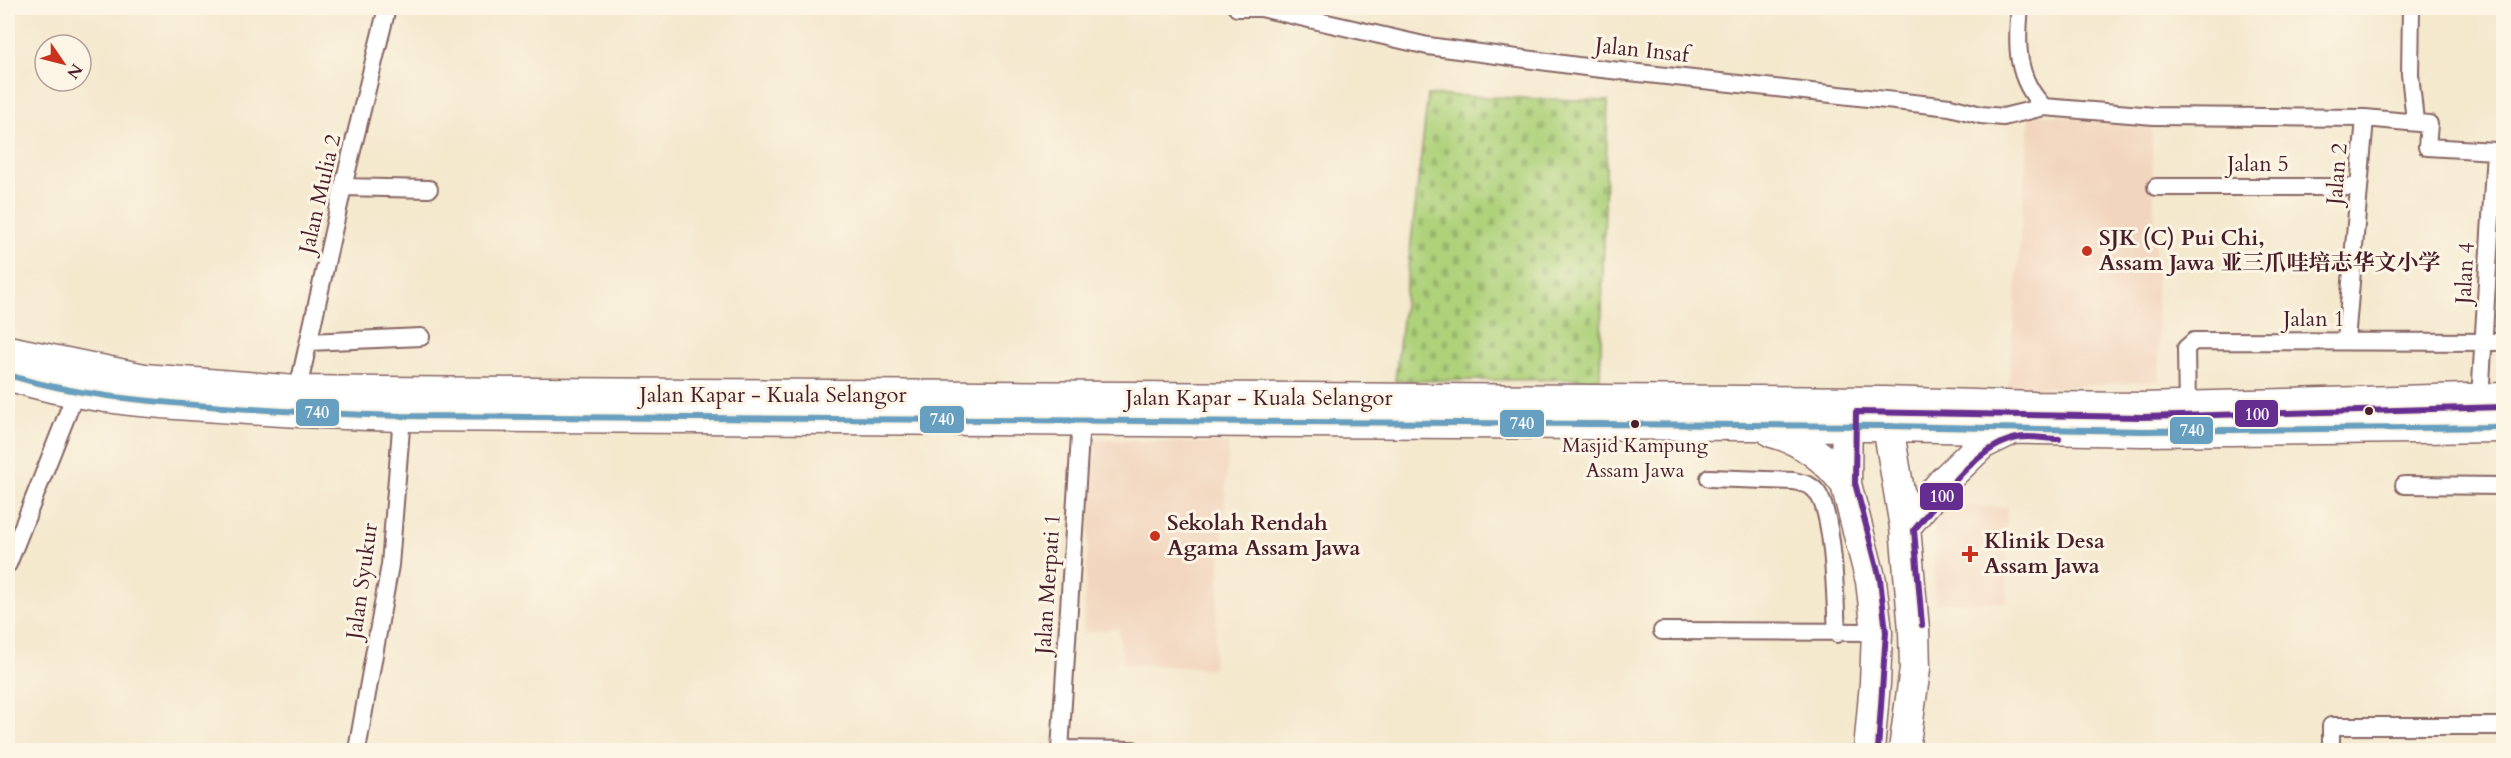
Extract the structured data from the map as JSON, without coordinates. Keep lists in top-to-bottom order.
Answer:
{
  "streets": {
    "highway": ["Jalan Kapar - Kuala Selangor"],
    "street": [
      "Jalan Insaf",
      "Jalan 5",
      "Jalan 2",
      "Jalan Mulia 2",
      "Jalan 4",
      "Jalan 1",
      "Jalan Syukur",
      "Jalan Merpati 1"
    ]
  },
  "crossings": [
    ["Jalan Insaf", "Jalan 2"],
    ["Jalan Insaf", "Jalan 4"],
    ["Jalan 5", "Jalan 2"],
    ["Jalan 2", "Jalan 1"],
    ["Jalan Mulia 2", "Jalan Kapar - Kuala Selangor"],
    ["Jalan 4", "Jalan 1"],
    ["Jalan Kapar - Kuala Selangor", "Jalan Syukur"],
    ["Jalan Kapar - Kuala Selangor", "Jalan Merpati 1"]
  ],
  "places": {
    "other": ["SJK (C) Pui Chi, Assam Jawa 亚三爪哇培志华文小学", "Masjid Kampung Assam Jawa", "Sekolah Rendah Agama Assam Jawa"],
    "health": ["Klinik Desa Assam Jawa"]
  },
  "lines": ["transit line 740", "transit line 100"],
  "north": "bottom right"
}
